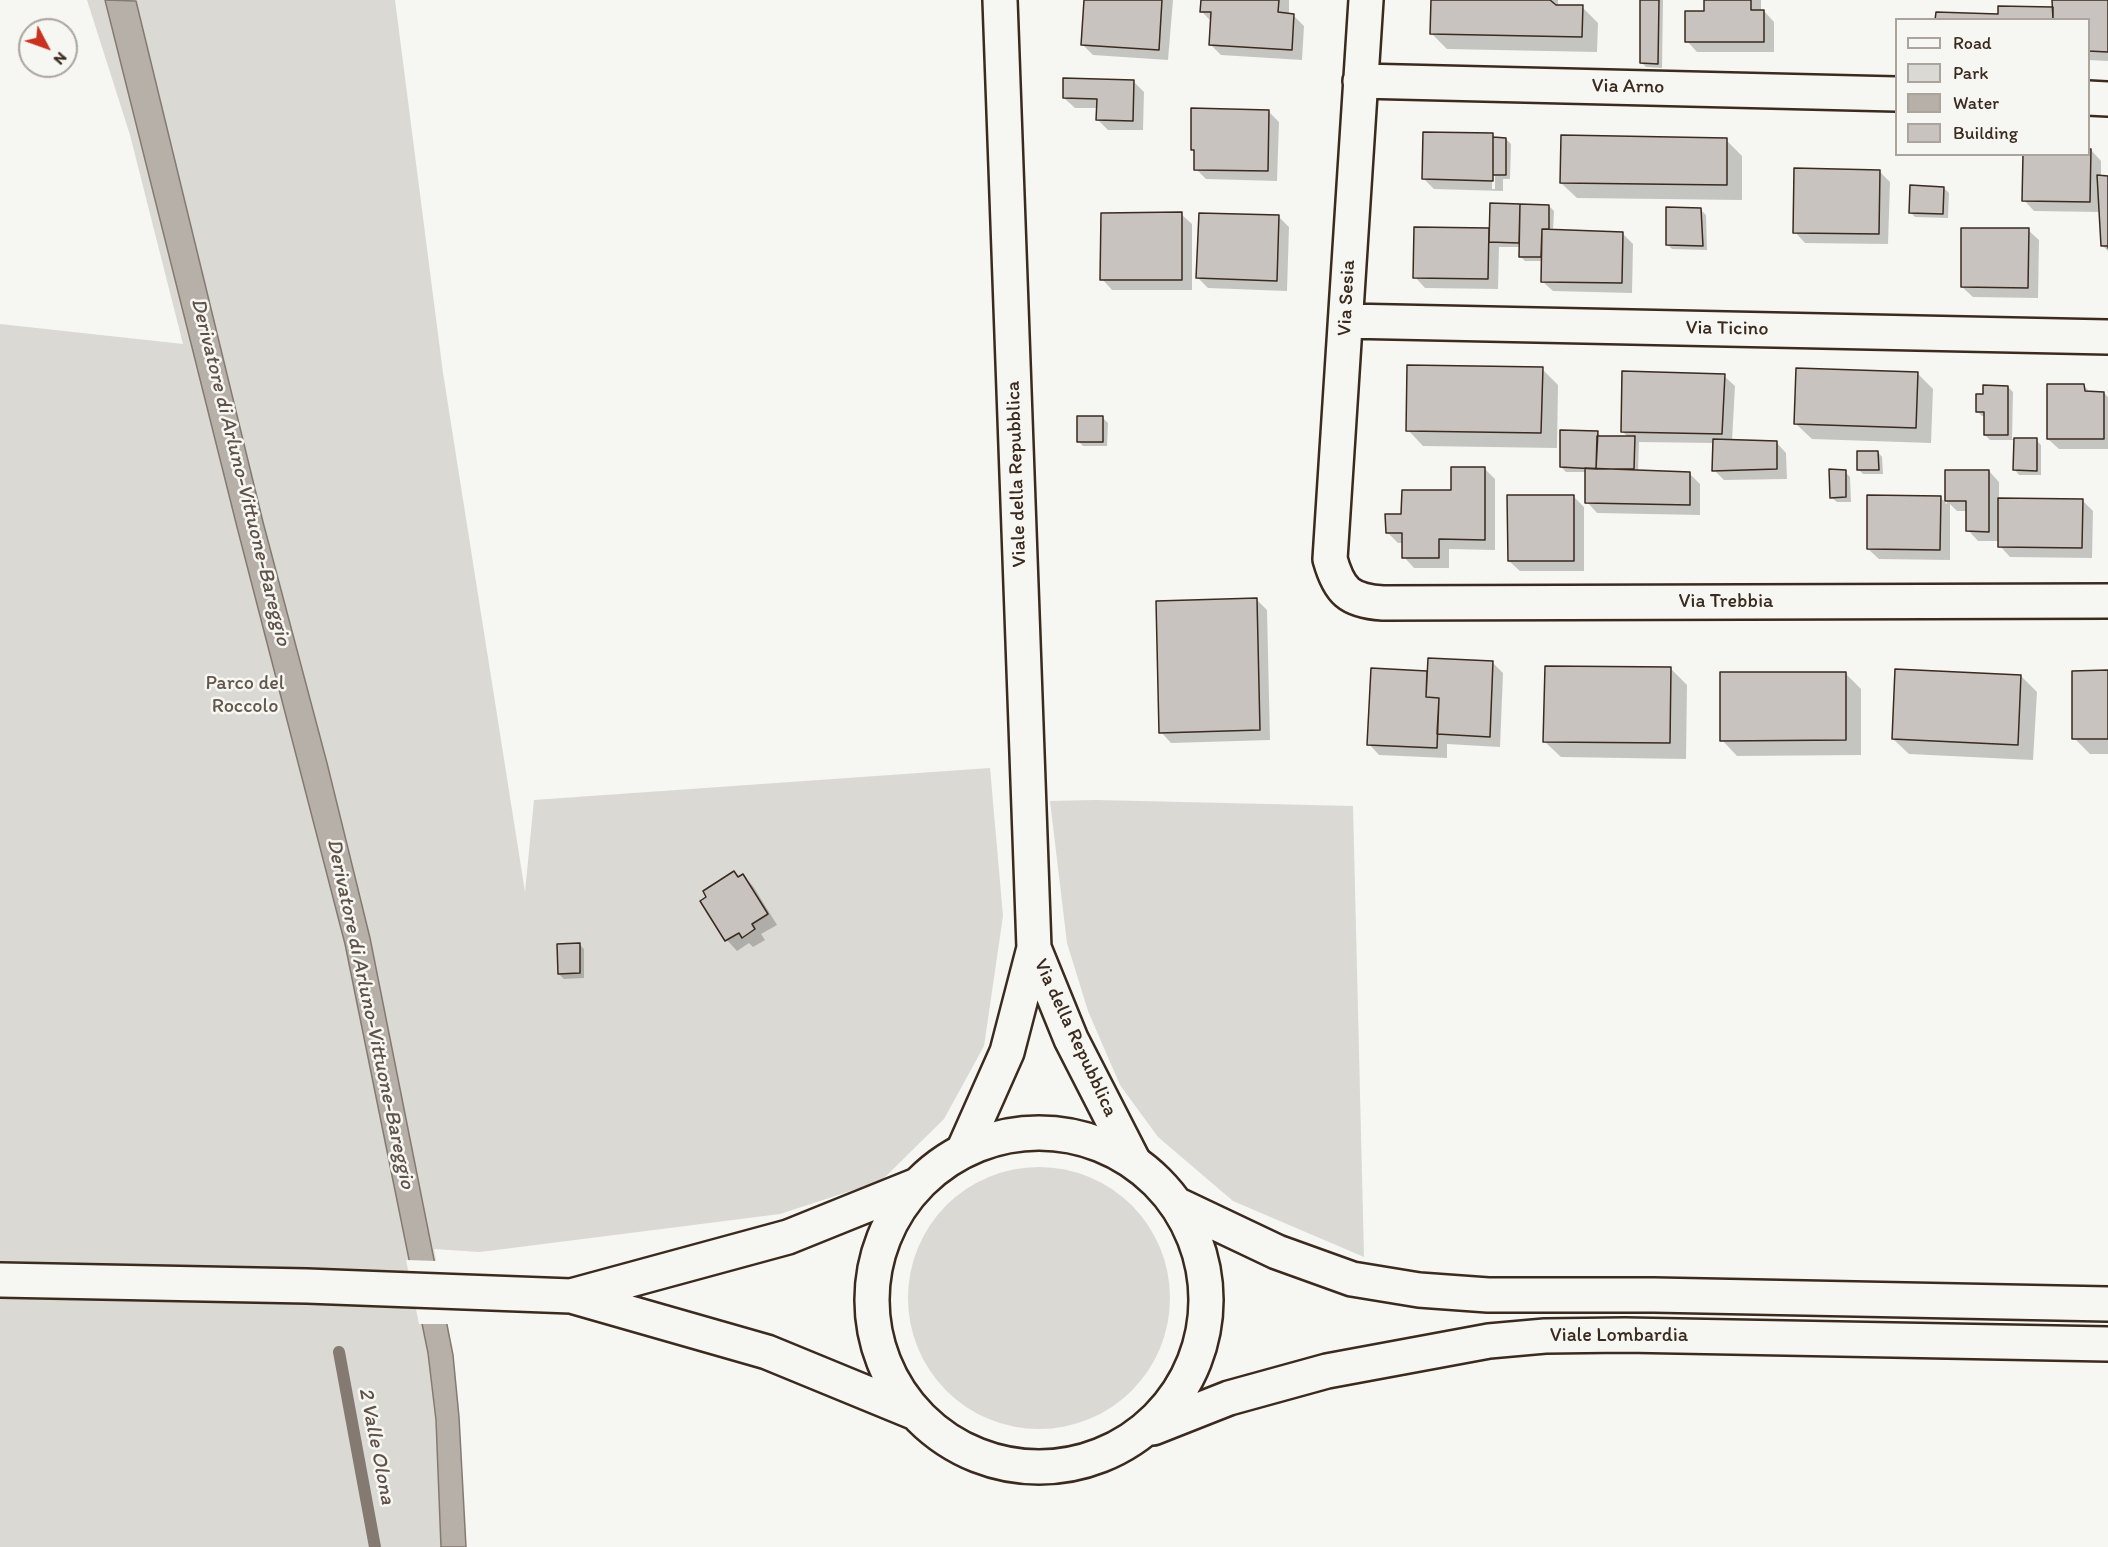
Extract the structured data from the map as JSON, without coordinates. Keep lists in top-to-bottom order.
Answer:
{
  "streets": {
    "main road": [
      "Via Arno",
      "Via Sesia",
      "Via Ticino",
      "Viale della Repubblica",
      "Via Trebbia",
      "Via della Repubblica",
      "Viale Lombardia"
    ]
  },
  "crossings": [
    ["Via Arno", "Via Sesia"],
    ["Via Sesia", "Via Ticino"],
    ["Via Sesia", "Via Trebbia"],
    ["Viale della Repubblica", "Via della Repubblica"]
  ],
  "water": ["Derivatore di Arluno-Vittuone-Bareggio", "2 Valle Olona"],
  "parks": ["Parco del Roccolo"],
  "legend": [
    "Road",
    "Park",
    "Water",
    "Building"
  ],
  "north": "bottom right"
}
